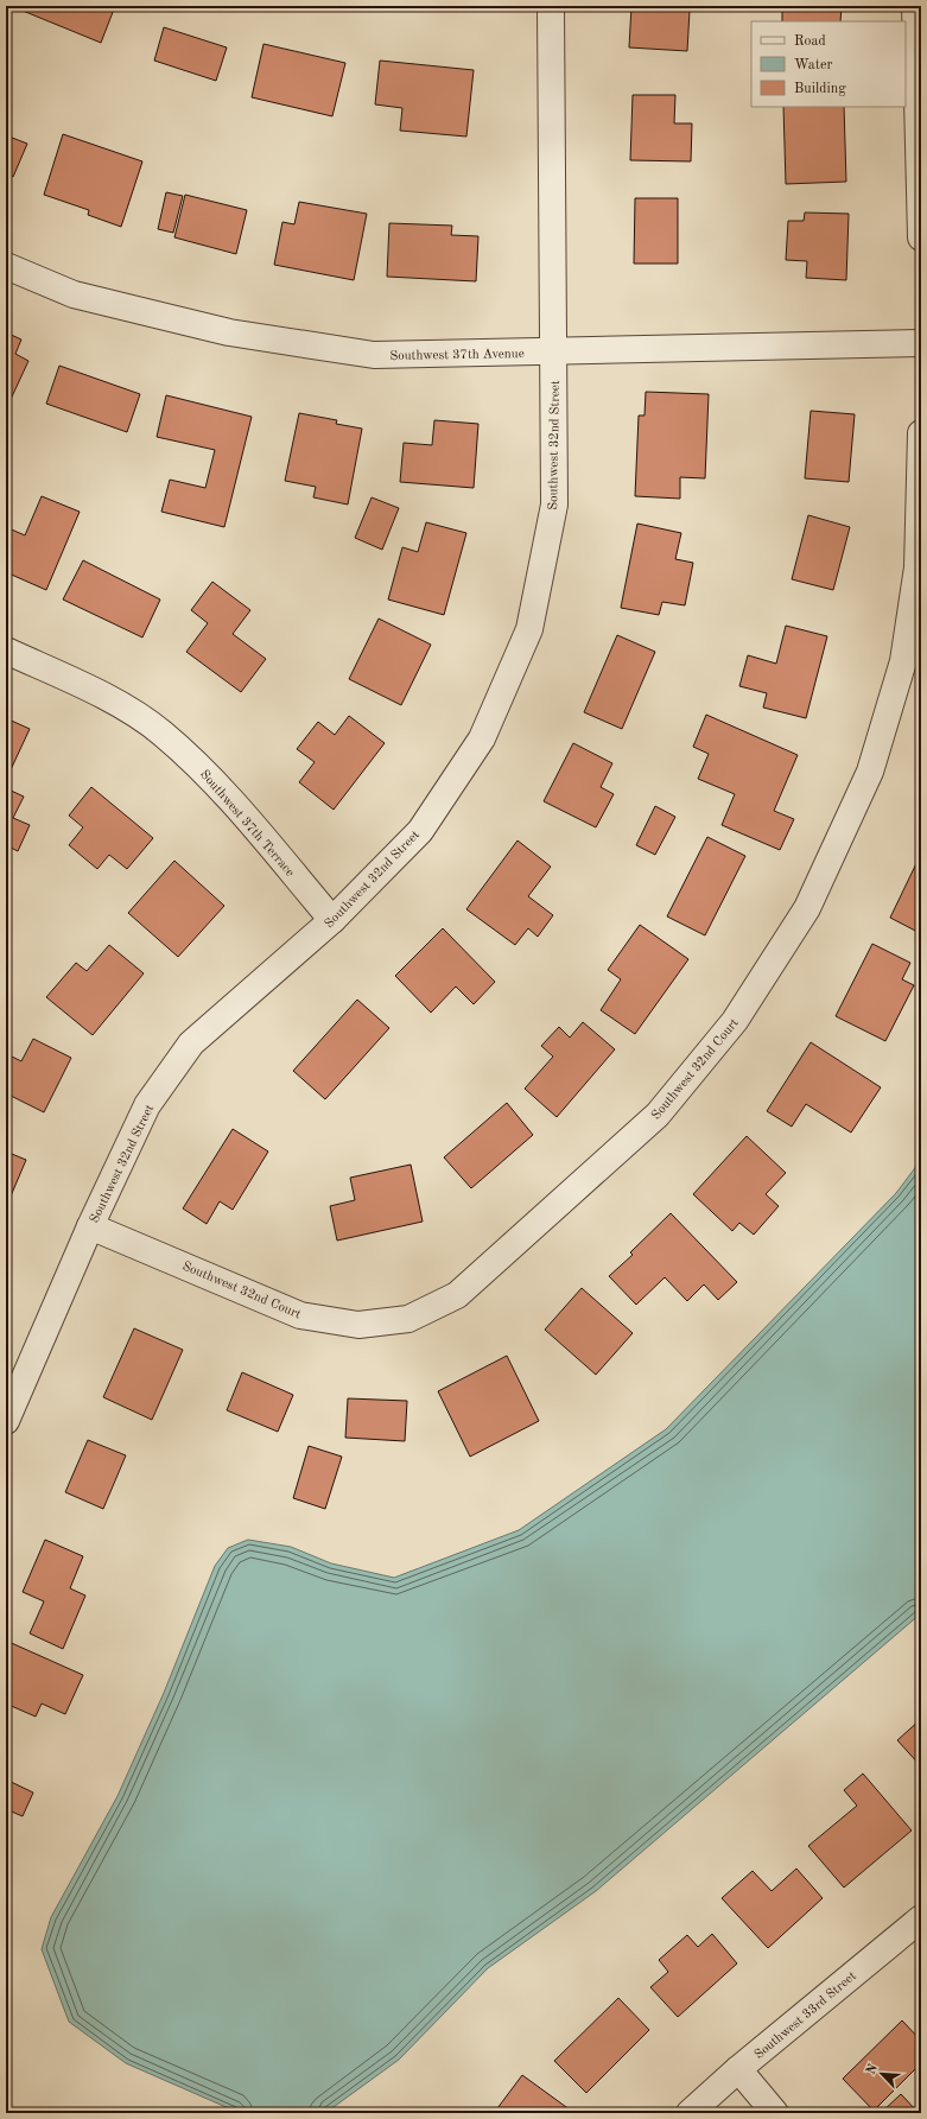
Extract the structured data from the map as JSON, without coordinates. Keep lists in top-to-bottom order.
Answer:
{
  "streets": {
    "street": [
      "Southwest 37th Avenue",
      "Southwest 32nd Street",
      "Southwest 37th Terrace",
      "Southwest 32nd Court",
      "Southwest 33rd Street"
    ]
  },
  "crossings": [
    ["Southwest 37th Avenue", "Southwest 32nd Street"],
    ["Southwest 32nd Street", "Southwest 37th Terrace"],
    ["Southwest 32nd Street", "Southwest 32nd Court"]
  ],
  "legend": ["Road", "Water", "Building"],
  "north": "top left"
}
